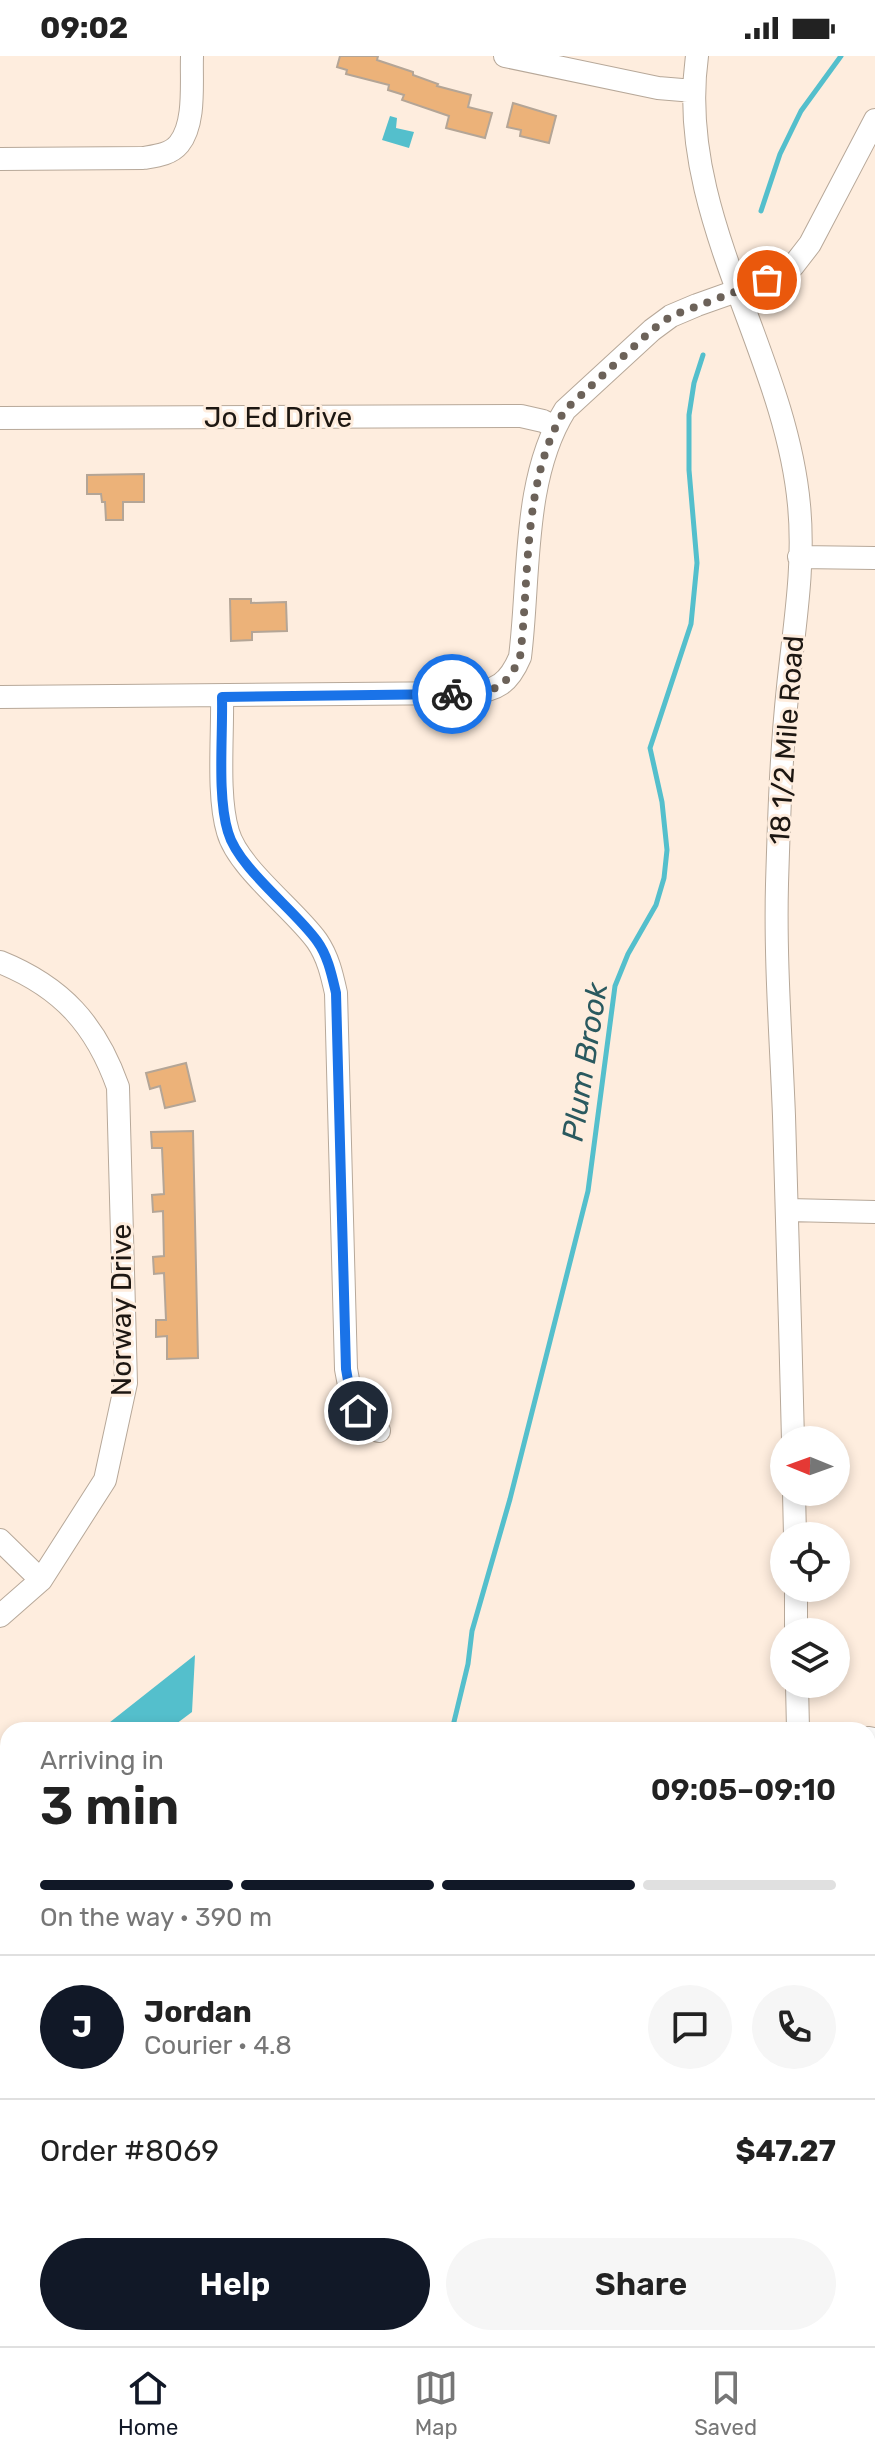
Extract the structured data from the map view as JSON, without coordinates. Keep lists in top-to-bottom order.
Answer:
{
  "streets": {
    "street": ["Jo Ed Drive", "18 1/2 Mile Road", "Norway Drive"]
  },
  "water": ["Plum Brook"],
  "north": "left",
  "page": {
    "status": "09:02",
    "heading": ["3 min", "Arriving in", "09:05–09:10"],
    "panel": [
      "Jordan",
      "Courier · 4.8",
      "Order #8069",
      "$47.27"
    ],
    "bar": "On the way · 390 m",
    "round": "J",
    "buttons": ["Help", "Share"],
    "tabs": ["Home", "Map", "Saved"]
  }
}
